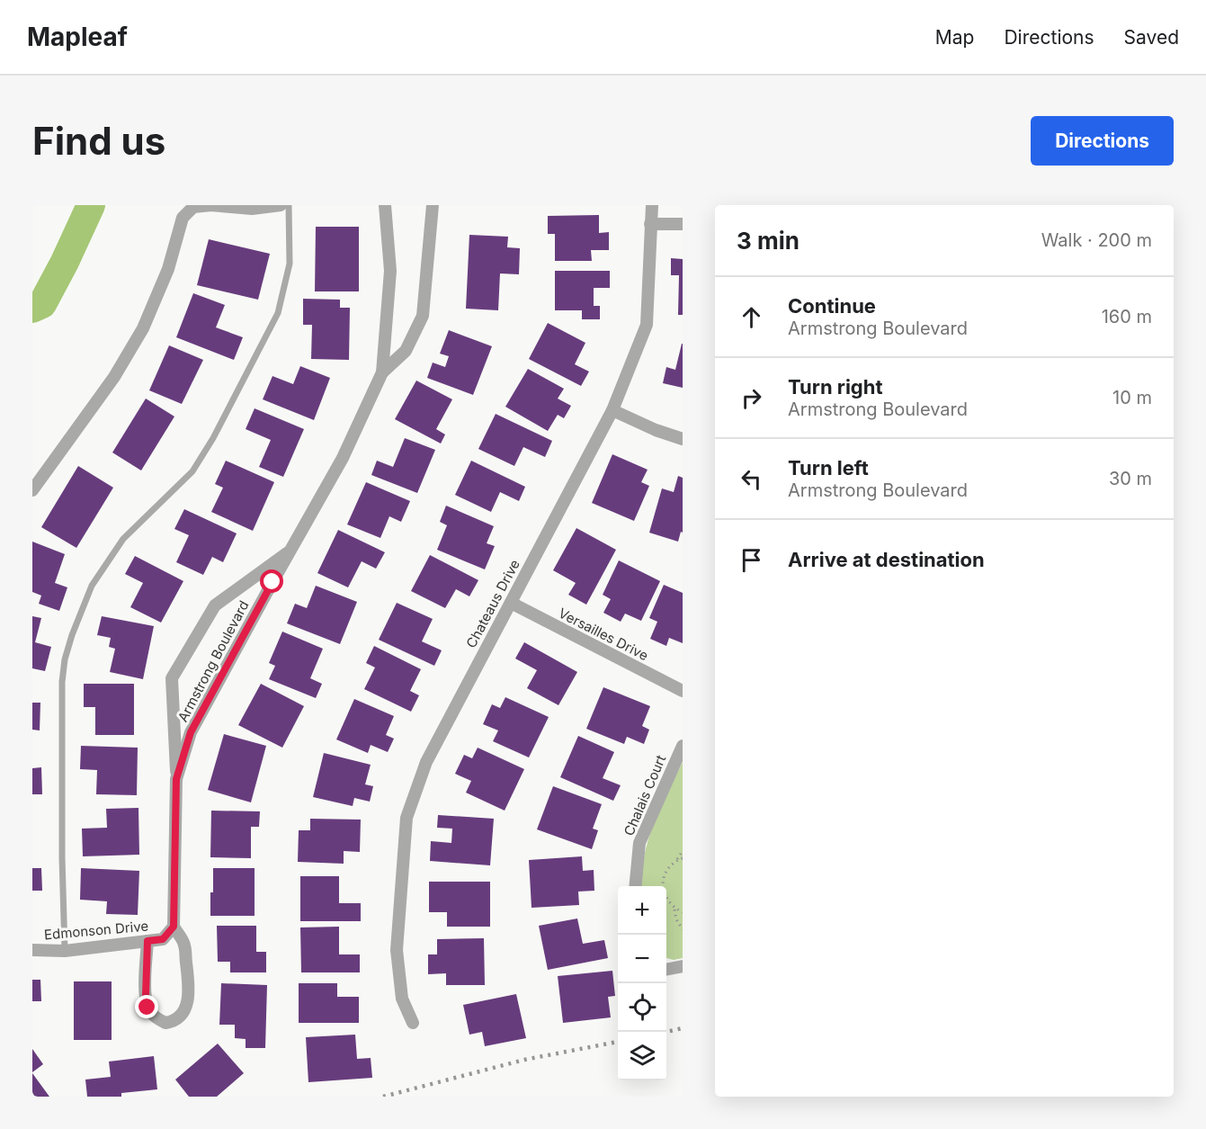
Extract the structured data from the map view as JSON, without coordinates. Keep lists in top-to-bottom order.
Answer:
{
  "streets": {
    "street": [
      "Chateaus Drive",
      "Versailles Drive",
      "Armstrong Boulevard",
      "Chalais Court",
      "Edmonson Drive"
    ]
  },
  "crossings": [
    ["Chateaus Drive", "Versailles Drive"],
    ["Armstrong Boulevard", "Edmonson Drive"]
  ],
  "page": {
    "header": "Mapleaf",
    "nav": ["Map", "Directions", "Saved"],
    "buttons": "Directions",
    "title": "Find us",
    "heading": ["3 min", "Walk · 200 m"],
    "list": [
      ["Continue", "Armstrong Boulevard", "160 m"],
      ["Turn right", "Armstrong Boulevard", "10 m"],
      ["Turn left", "Armstrong Boulevard", "30 m"],
      "Arrive at destination"
    ],
    "map_buttons": ["+", "−"]
  }
}
